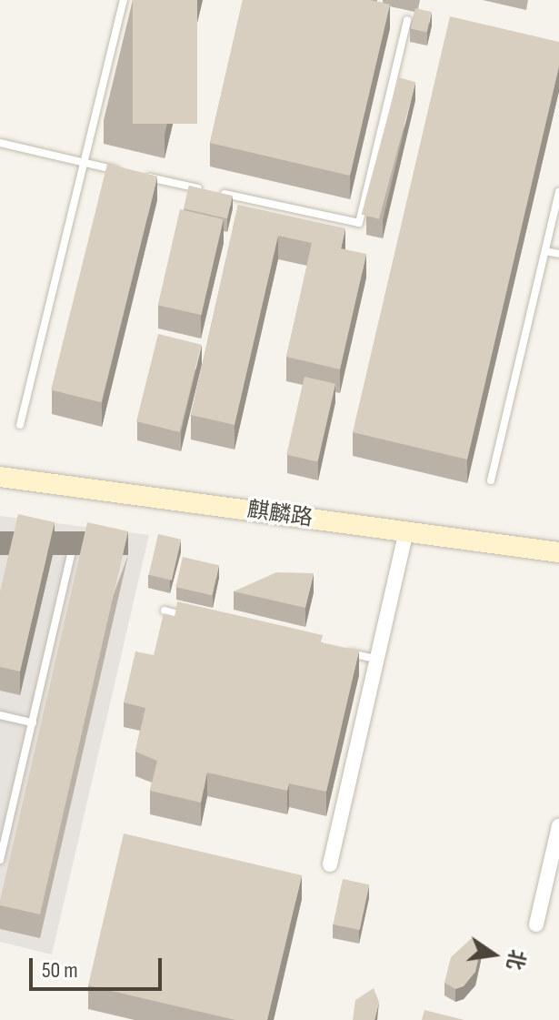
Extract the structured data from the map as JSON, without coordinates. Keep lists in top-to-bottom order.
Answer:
{
  "streets": {
    "street": ["麒麟路"]
  },
  "scale_bar": "50 m",
  "north": "right"
}
